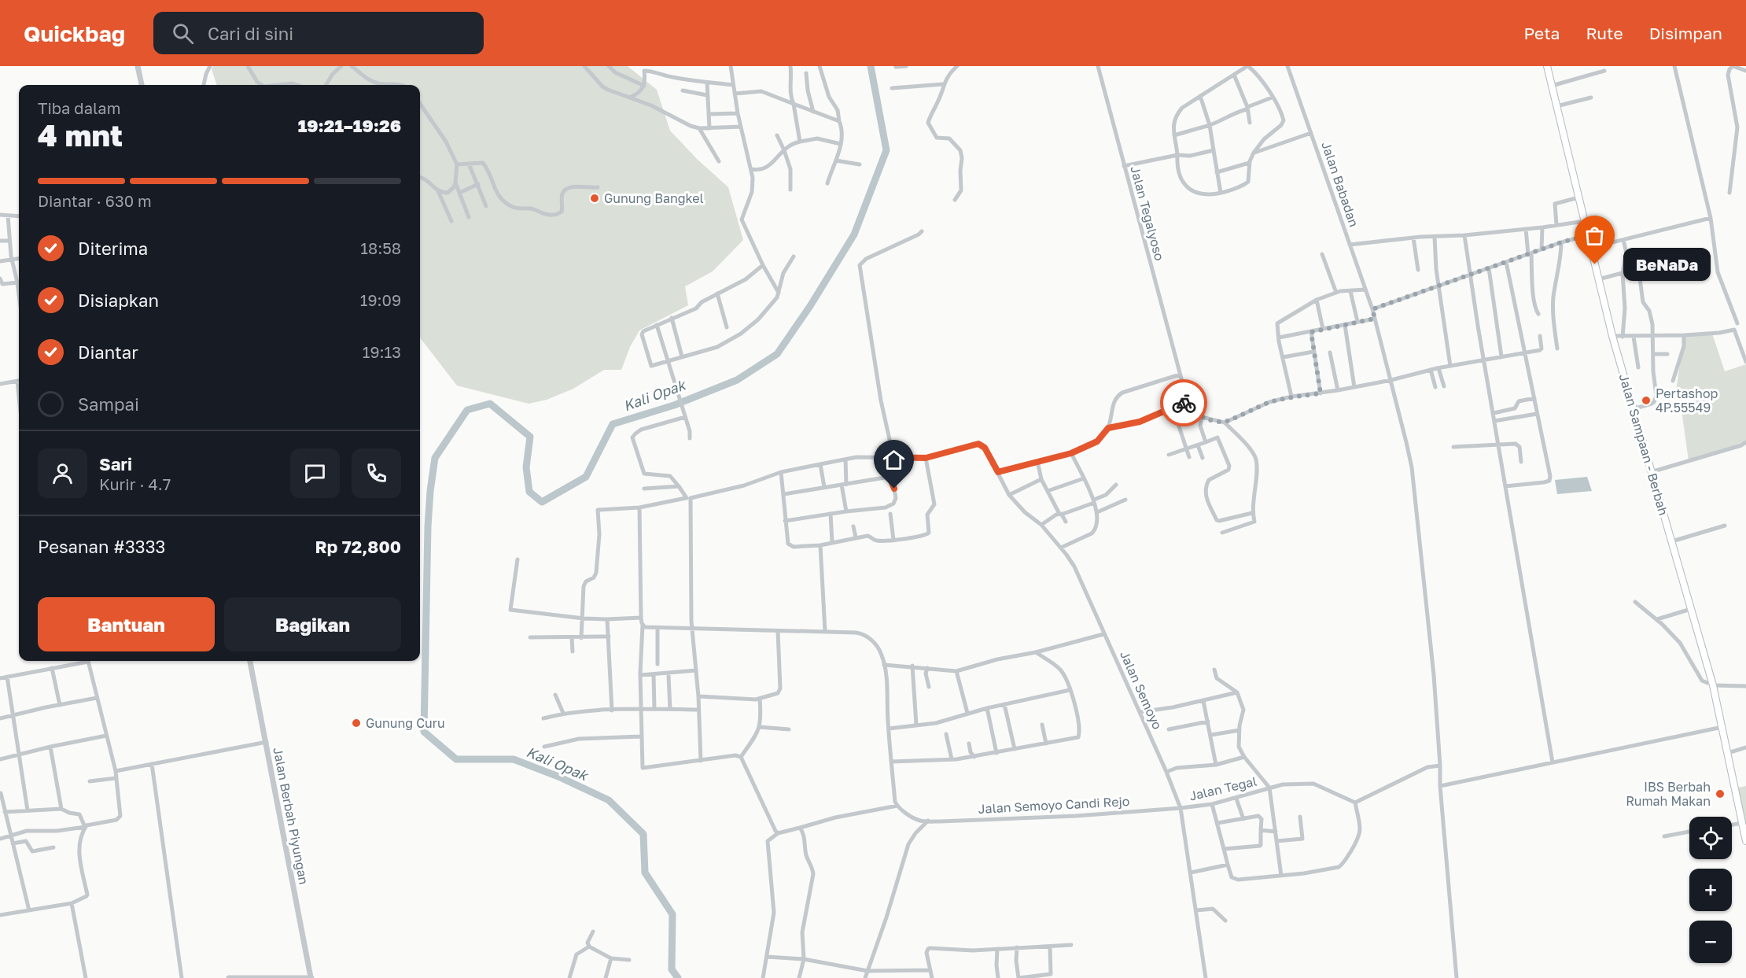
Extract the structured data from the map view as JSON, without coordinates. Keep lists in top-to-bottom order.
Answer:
{
  "streets": {
    "main road": ["Jalan Sampaan - Berbah"],
    "street": [
      "Jalan Babadan",
      "Jalan Tegalyoso",
      "Jalan Semoyo",
      "Jalan Tegal",
      "Jalan Semoyo Candi Rejo",
      "Jalan Berbah Piyungan"
    ]
  },
  "crossings": [
    ["Jalan Semoyo", "Jalan Tegal"],
    ["Jalan Semoyo", "Jalan Semoyo Candi Rejo"],
    ["Jalan Tegal", "Jalan Semoyo Candi Rejo"]
  ],
  "water": ["Kali Opak"],
  "places": [
    "Gunung Bangkel",
    "BeNaDa",
    "Pertashop 4P.55549",
    "Gunung Curu",
    "IBS Berbah Rumah Makan"
  ],
  "page": {
    "header": "Quickbag",
    "search": "Cari di sini",
    "nav": ["Peta", "Rute", "Disimpan"],
    "heading": ["4 mnt", "Tiba dalam", "19:21–19:26"],
    "panel": [
      "Sari",
      "Kurir · 4.7",
      "Pesanan #3333",
      "Rp 72,800"
    ],
    "bar": "Diantar · 630 m",
    "list": [
      ["Diterima", "18:58"],
      ["Disiapkan", "19:09"],
      ["Diantar", "19:13"],
      "Sampai"
    ],
    "bubble": "BeNaDa",
    "buttons": ["Bantuan", "Bagikan"],
    "map_buttons": ["+", "−"]
  }
}
